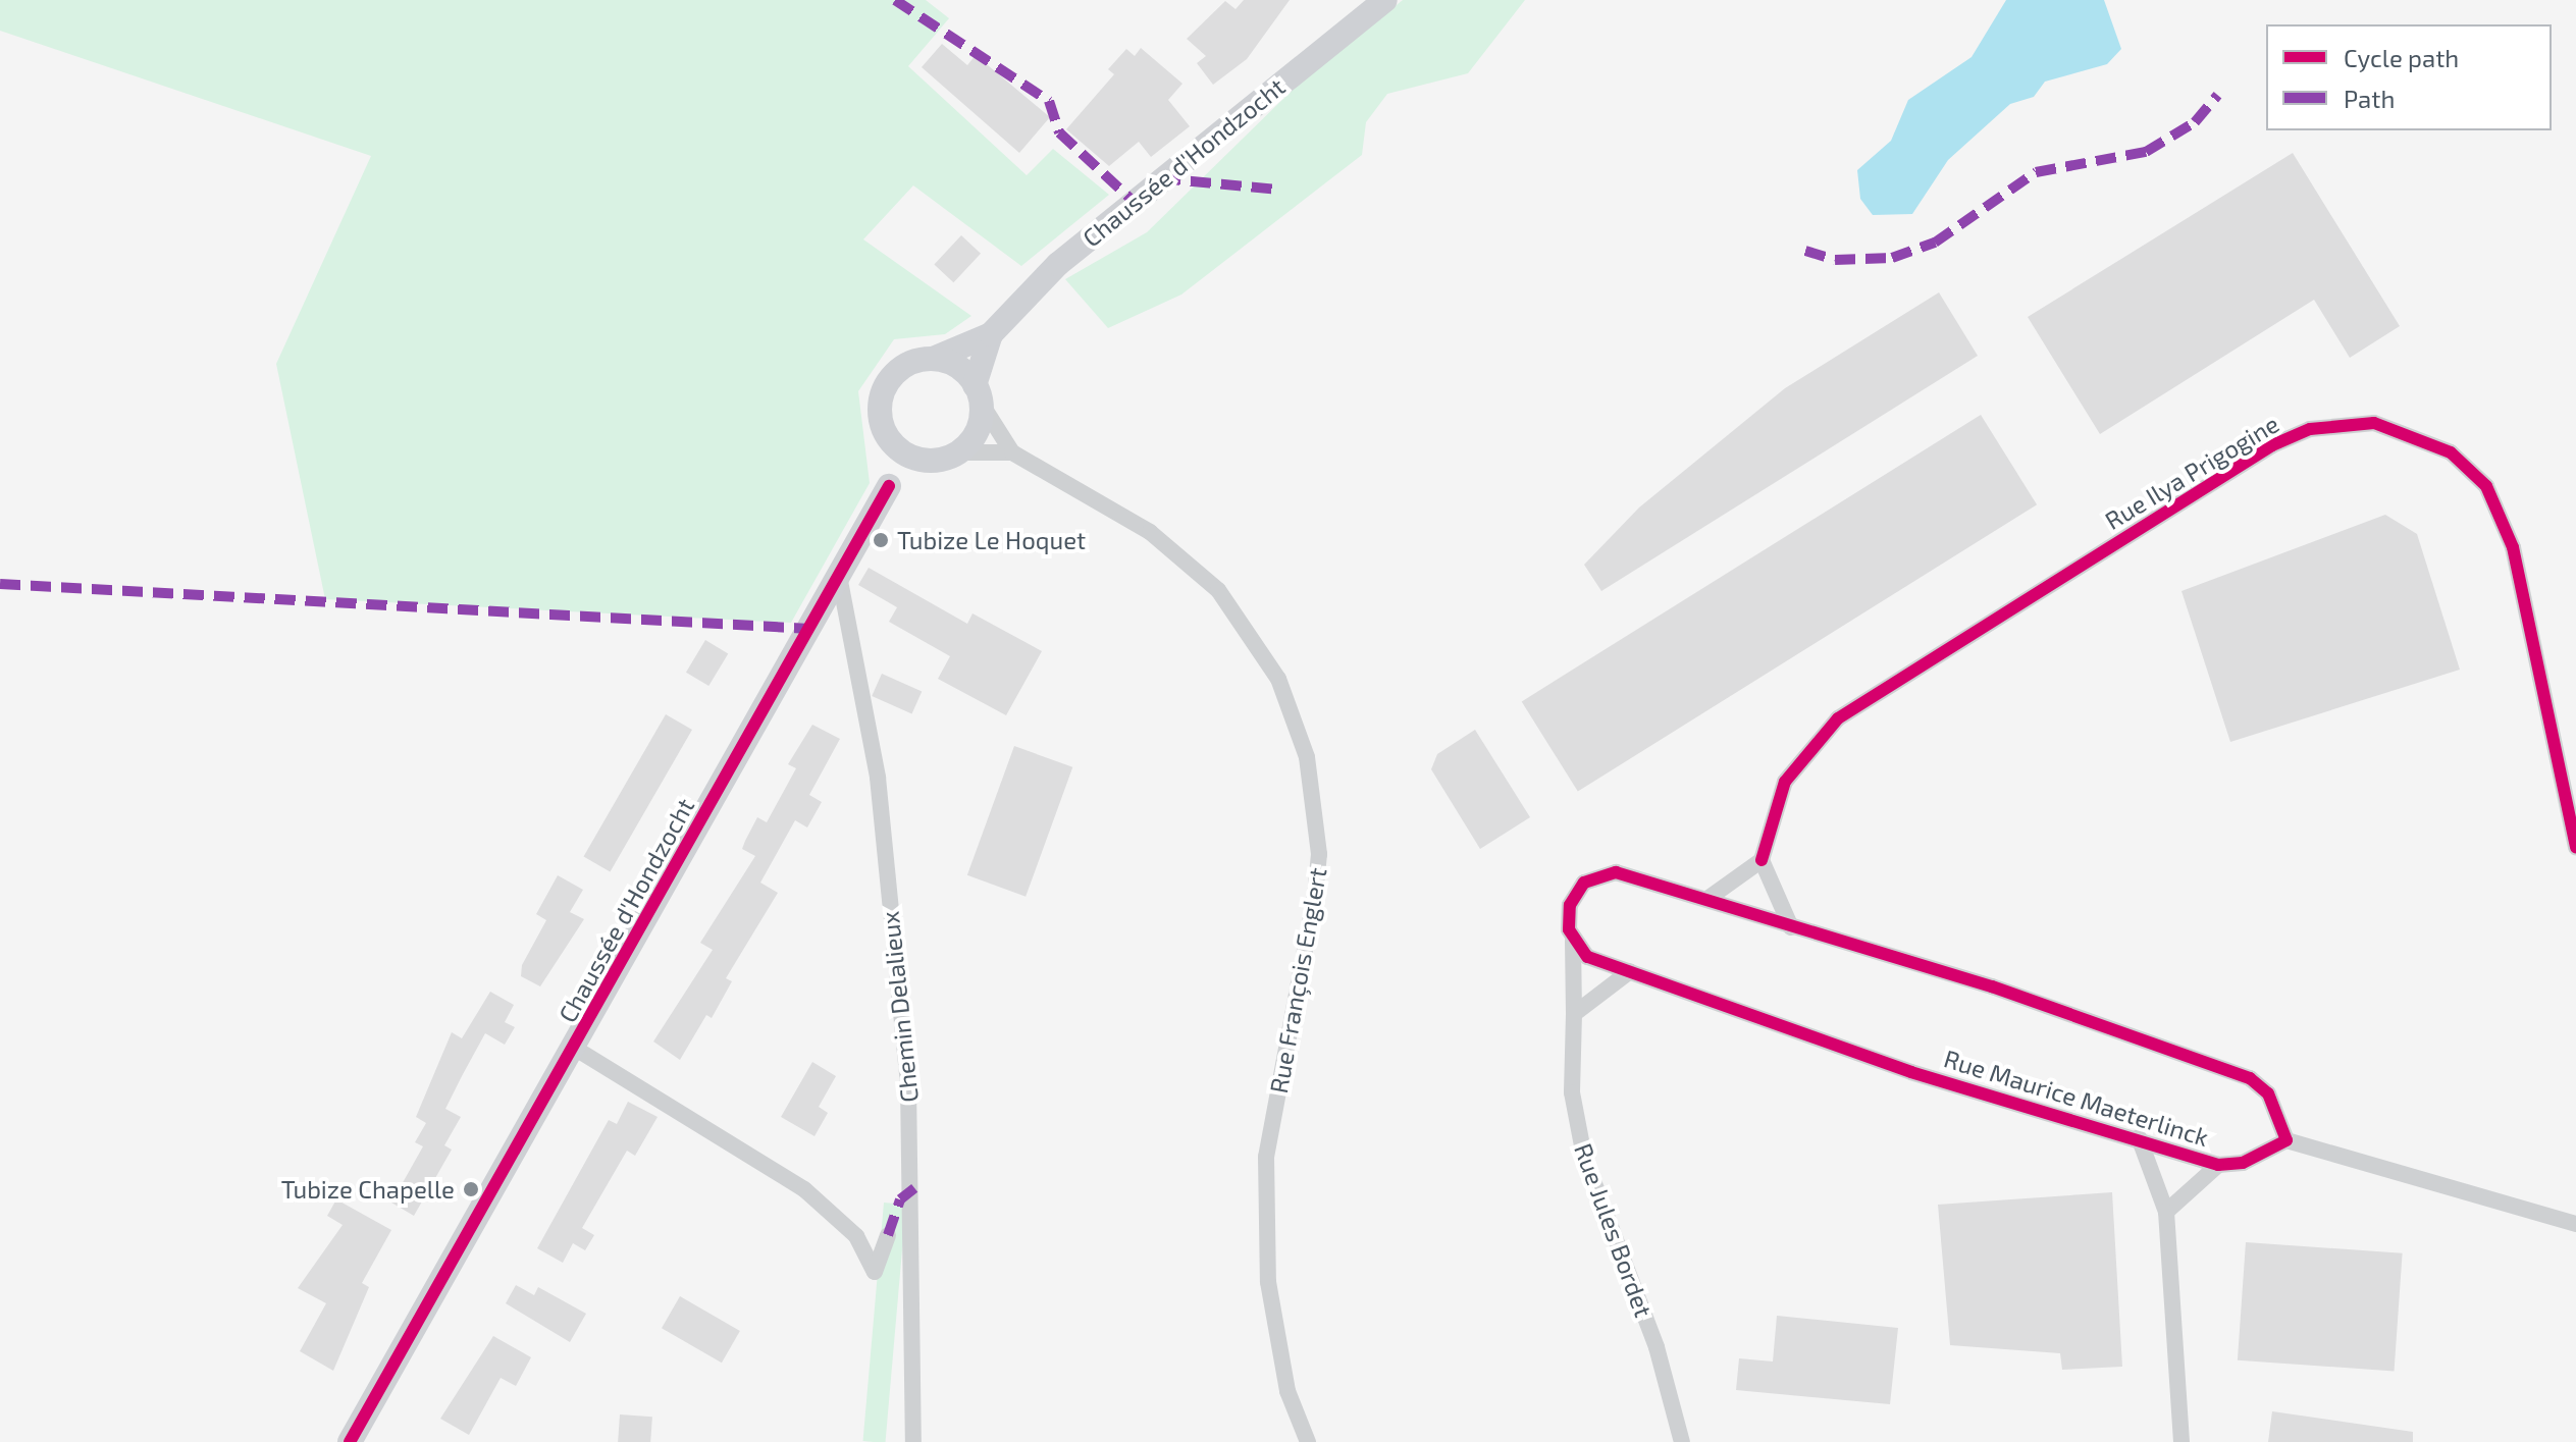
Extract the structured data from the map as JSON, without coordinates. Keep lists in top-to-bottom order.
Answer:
{
  "streets": {
    "main road": ["Chaussée d'Hondzocht"],
    "street": [
      "Rue Ilya Prigogine",
      "Rue François Englert",
      "Chemin Delalieux",
      "Rue Maurice Maeterlinck",
      "Rue Jules Bordet"
    ]
  },
  "crossings": [
    ["Chaussée d'Hondzocht", "Chemin Delalieux"],
    ["Rue Maurice Maeterlinck", "Rue Jules Bordet"]
  ],
  "places": ["Tubize Le Hoquet", "Tubize Chapelle"],
  "legend": ["Cycle path", "Path"]
}
